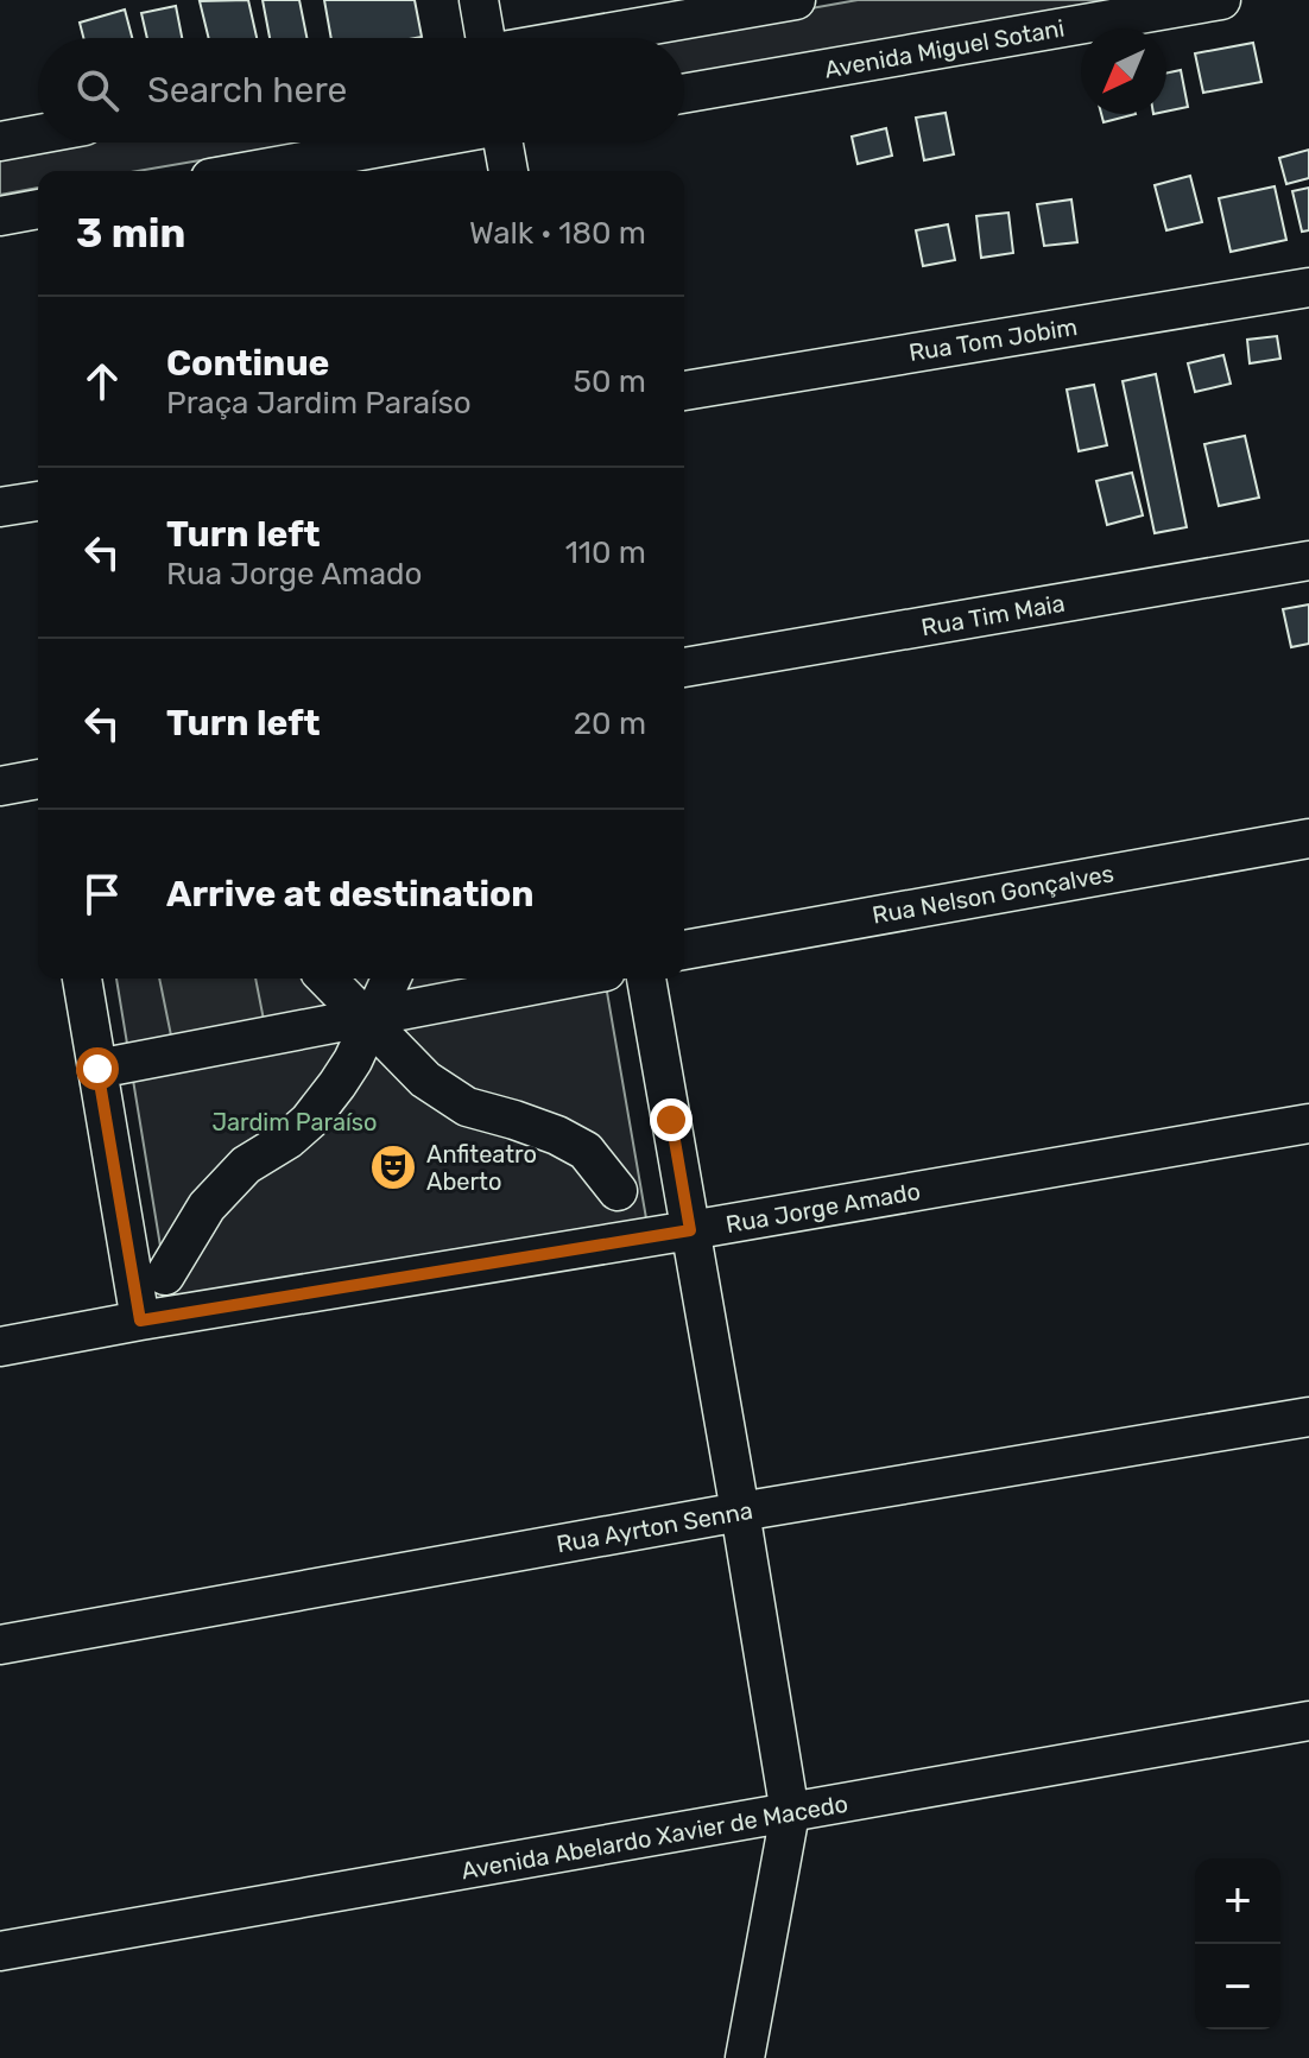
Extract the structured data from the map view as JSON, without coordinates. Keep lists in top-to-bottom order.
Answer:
{
  "streets": {
    "street": [
      "Avenida Miguel Sotani",
      "Rua Tom Jobim",
      "Rua Tim Maia",
      "Rua Nelson Gonçalves",
      "Rua Jorge Amado",
      "Rua Ayrton Senna",
      "Avenida Abelardo Xavier de Macedo"
    ]
  },
  "parks": ["Jardim Paraíso"],
  "places": {
    "theatre": ["Anfiteatro Aberto"]
  },
  "north": "bottom left",
  "page": {
    "search": "Search here",
    "heading": ["3 min", "Walk · 180 m"],
    "list": [
      ["Continue", "Praça Jardim Paraíso", "50 m"],
      ["Turn left", "Rua Jorge Amado", "110 m"],
      ["Turn left", "20 m"],
      "Arrive at destination"
    ],
    "map_buttons": ["+", "−"]
  }
}
